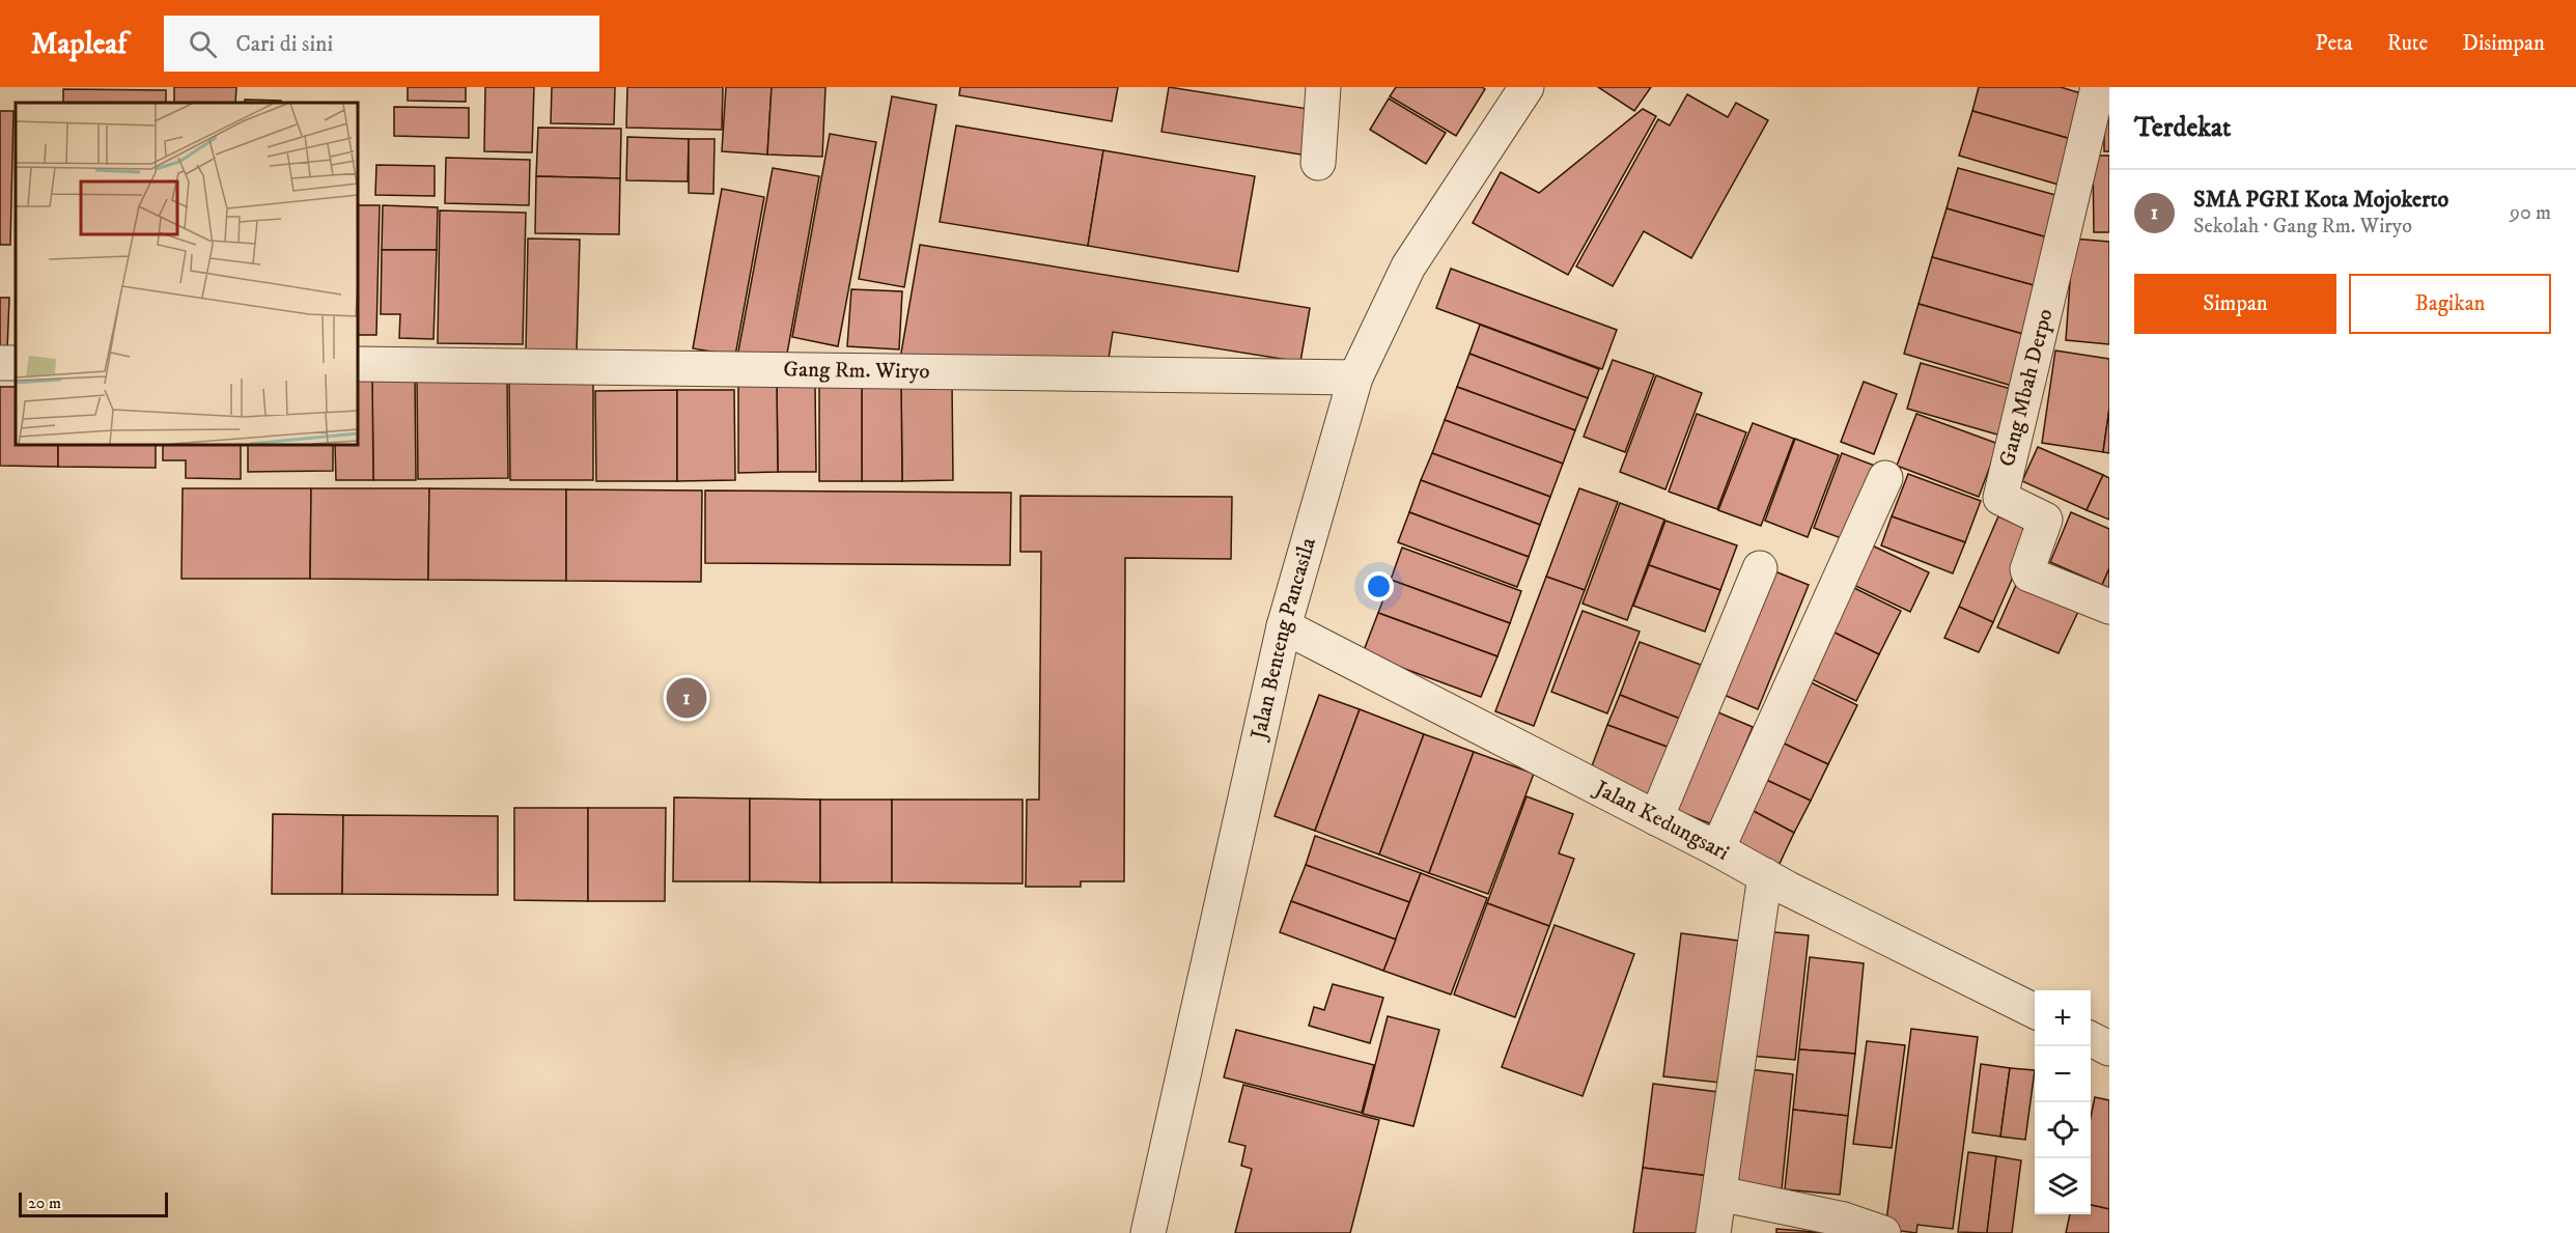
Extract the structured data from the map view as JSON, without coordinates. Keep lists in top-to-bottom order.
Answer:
{
  "streets": {
    "street": [
      "Gang Rm. Wiryo",
      "Gang Mbah Derpo",
      "Jalan Benteng Pancasila",
      "Jalan Kedungsari"
    ]
  },
  "crossings": [
    ["Gang Rm. Wiryo", "Jalan Benteng Pancasila"],
    ["Jalan Benteng Pancasila", "Jalan Kedungsari"]
  ],
  "scale_bar": "20 m",
  "page": {
    "header": "Mapleaf",
    "search": "Cari di sini",
    "nav": ["Peta", "Rute", "Disimpan"],
    "heading": "Terdekat",
    "list": [
      {
        "mark": "1",
        "name": "SMA PGRI Kota Mojokerto",
        "note": "Sekolah · Gang Rm. Wiryo",
        "value": "90 m"
      }
    ],
    "buttons": ["Simpan", "Bagikan"],
    "pins": "1",
    "map_buttons": ["+", "−"],
    "scale": "20 m"
  }
}
